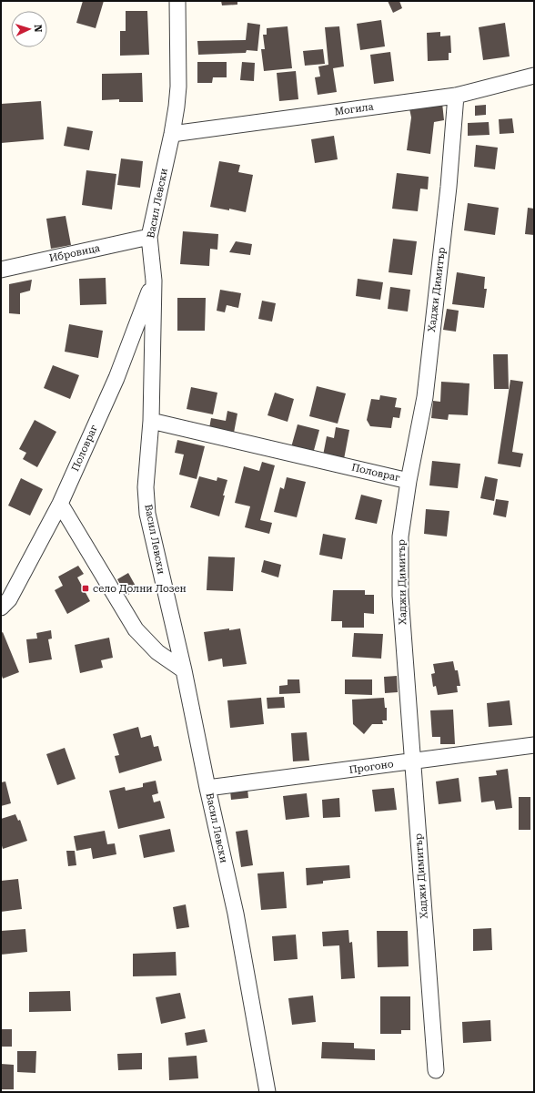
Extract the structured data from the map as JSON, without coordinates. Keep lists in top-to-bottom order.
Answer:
{
  "streets": {
    "street": [
      "Могила",
      "Васил Левски",
      "Ибровица",
      "Хаджи Димитър",
      "Половраг",
      "Прогоно"
    ]
  },
  "crossings": [
    ["Могила", "Васил Левски"],
    ["Могила", "Хаджи Димитър"],
    ["Васил Левски", "Ибровица"],
    ["Васил Левски", "Половраг"],
    ["Васил Левски", "Прогоно"],
    ["Хаджи Димитър", "Половраг"],
    ["Хаджи Димитър", "Прогоно"]
  ],
  "places": {
    "transit": ["село Долни Лозен"]
  },
  "north": "right"
}
